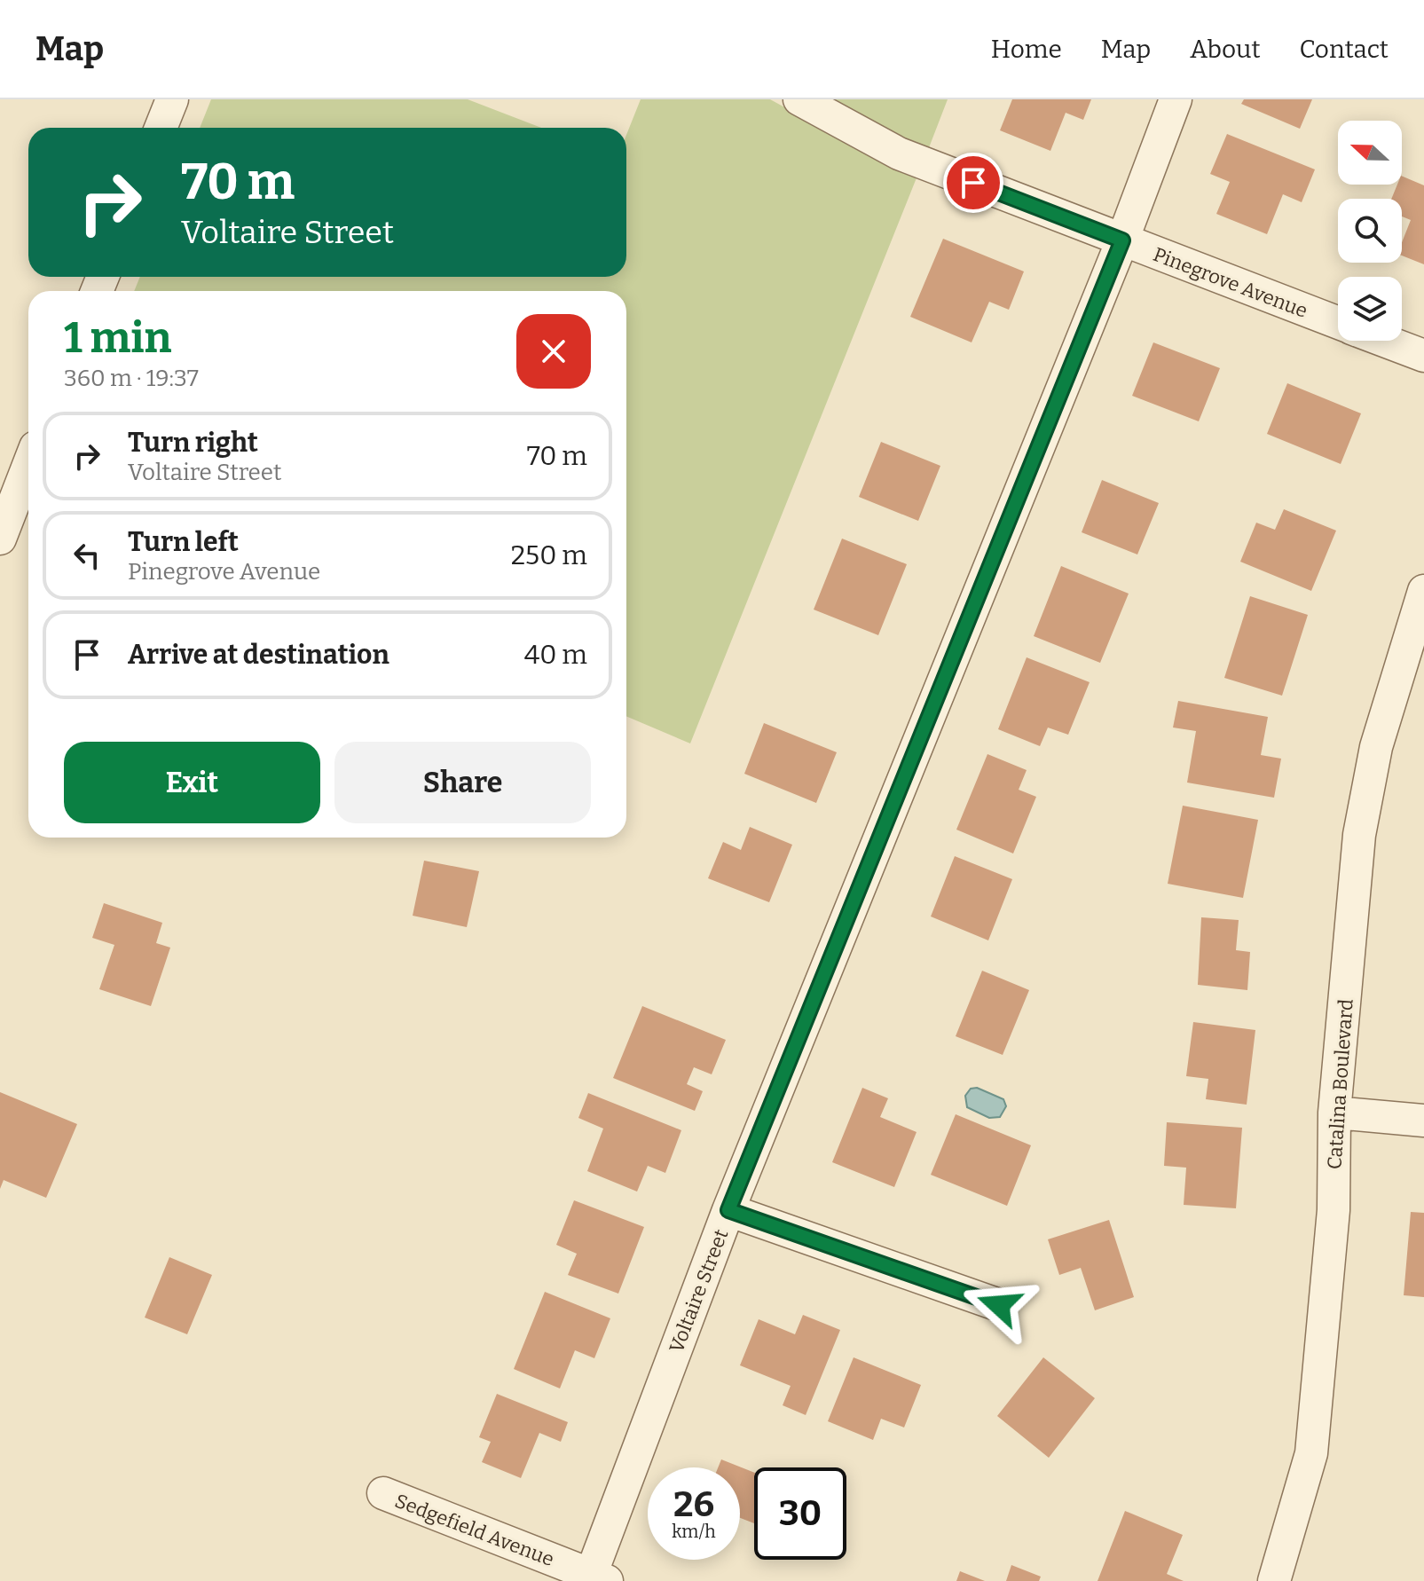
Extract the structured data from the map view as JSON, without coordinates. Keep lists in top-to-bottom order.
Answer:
{
  "streets": {
    "street": [
      "Pinegrove Avenue",
      "Catalina Boulevard",
      "Voltaire Street",
      "Sedgefield Avenue"
    ]
  },
  "crossings": [
    ["Pinegrove Avenue", "Voltaire Street"],
    ["Voltaire Street", "Sedgefield Avenue"]
  ],
  "north": "left",
  "page": {
    "header": "Map",
    "nav": [
      "Home",
      "Map",
      "About",
      "Contact"
    ],
    "turn": ["70 m", "Voltaire Street"],
    "heading": ["1 min", "360 m · 19:37"],
    "list": [
      {
        "name": "Turn right",
        "note": "Voltaire Street",
        "value": "70 m"
      },
      {
        "name": "Turn left",
        "note": "Pinegrove Avenue",
        "value": "250 m"
      },
      {
        "name": "Arrive at destination",
        "value": "40 m"
      }
    ],
    "buttons": ["Exit", "Share"],
    "speed": "26 km/h",
    "limit": "30"
  }
}
